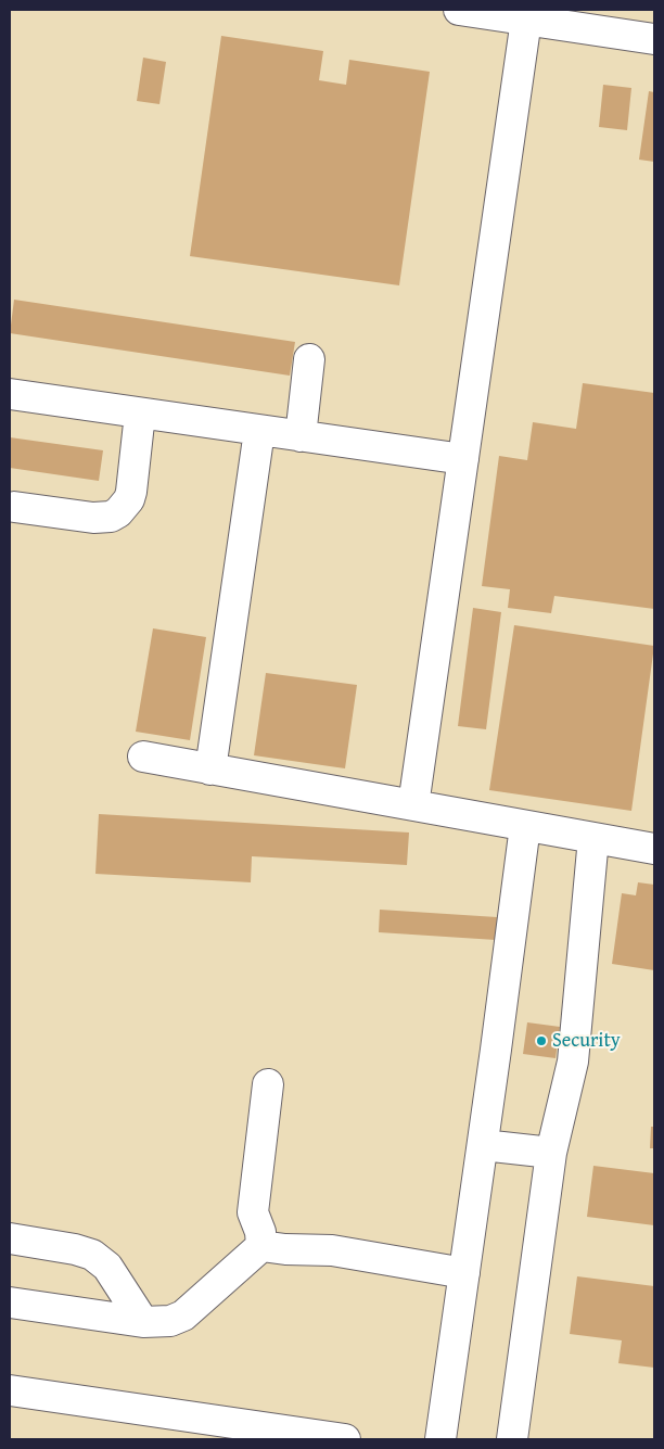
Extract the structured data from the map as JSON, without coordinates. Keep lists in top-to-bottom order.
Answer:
{
  "places": ["Security"]
}
